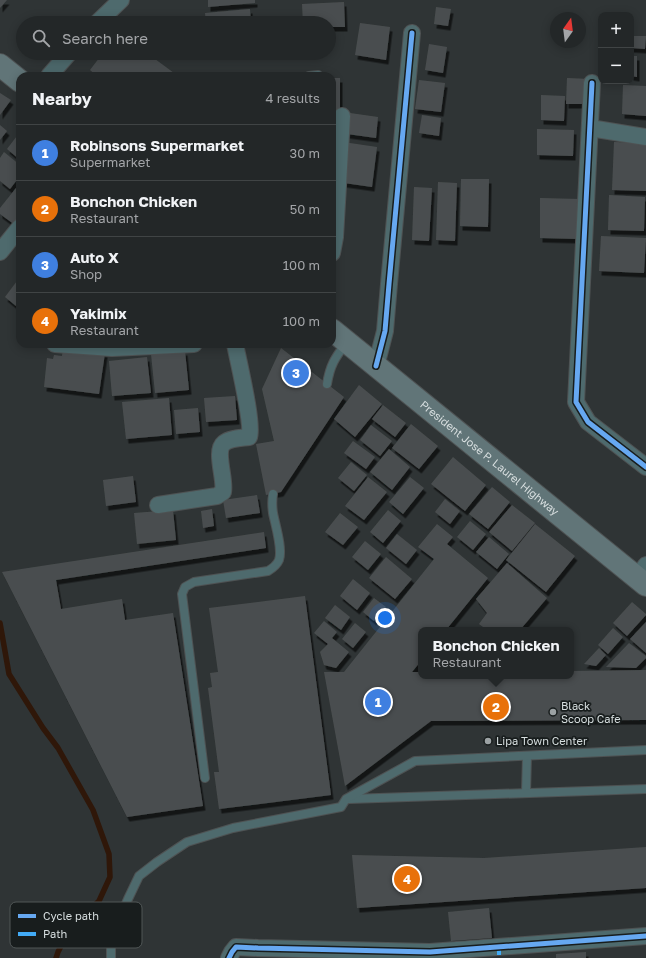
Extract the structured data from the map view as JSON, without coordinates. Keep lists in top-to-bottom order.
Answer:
{
  "streets": {
    "highway": ["President Jose P. Laurel Highway"]
  },
  "places": ["Black Scoop Cafe", "Lipa Town Center"],
  "legend": ["Cycle path", "Path"],
  "north": "top",
  "page": {
    "map_buttons": ["+", "−"],
    "search": "Search here",
    "heading": ["Nearby", "4 results"],
    "list": [
      {
        "mark": "1",
        "name": "Robinsons Supermarket",
        "note": "Supermarket",
        "value": "30 m"
      },
      {
        "mark": "2",
        "name": "Bonchon Chicken",
        "note": "Restaurant",
        "value": "50 m"
      },
      {
        "mark": "3",
        "name": "Auto X",
        "note": "Shop",
        "value": "100 m"
      },
      {
        "mark": "4",
        "name": "Yakimix",
        "note": "Restaurant",
        "value": "100 m"
      }
    ],
    "pins": [
      "3",
      "1",
      "2",
      "4"
    ],
    "popup": ["Bonchon Chicken", "Restaurant"]
  }
}
